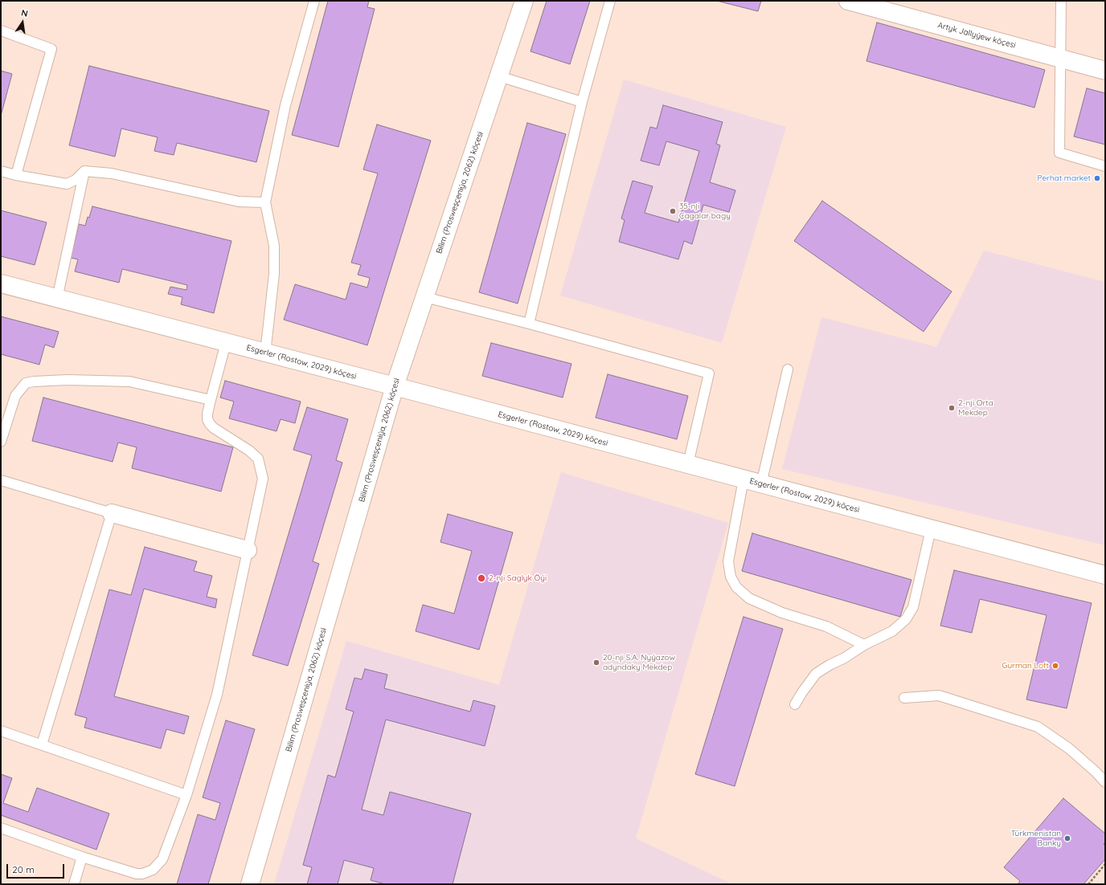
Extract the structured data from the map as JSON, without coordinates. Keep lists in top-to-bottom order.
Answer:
{
  "streets": {
    "street": ["Artyk Jallyýew köçesi", "Bilim (Prosweşçeniýa, 2062) köçesi", "Esgerler (Rostow, 2029) köçesi"]
  },
  "crossings": [
    ["Bilim (Prosweşçeniýa, 2062) köçesi", "Esgerler (Rostow, 2029) köçesi"]
  ],
  "places": [
    "Perhat market",
    "35-nji Çagalar bagy",
    "2-nji Orta Mekdep",
    "2-nji Saglyk Öýi",
    "20-nji S.A. Nyýazow adyndaky Mekdep",
    "Gurman Loft",
    "Türkmenistan Banky"
  ],
  "scale_bar": "20 m",
  "north": "top"
}
